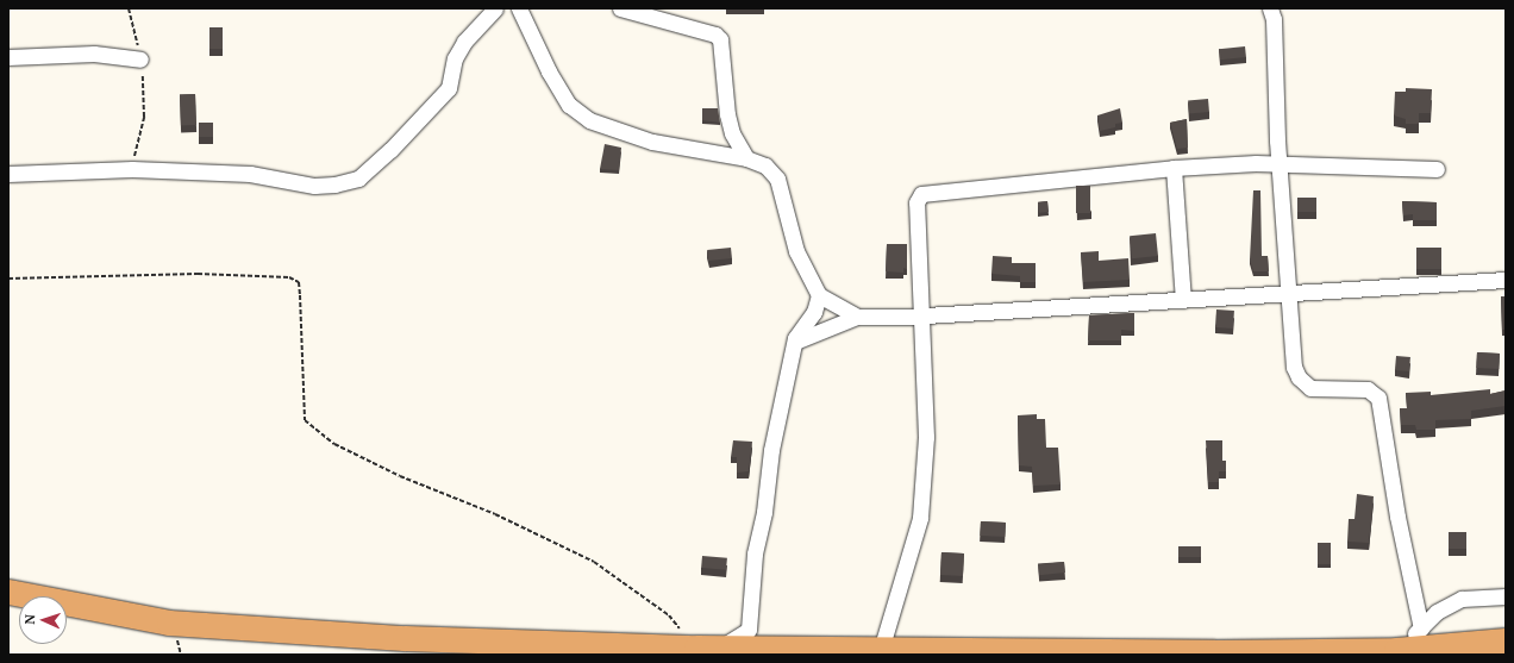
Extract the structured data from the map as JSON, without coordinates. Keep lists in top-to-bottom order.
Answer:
{
  "north": "left"
}
